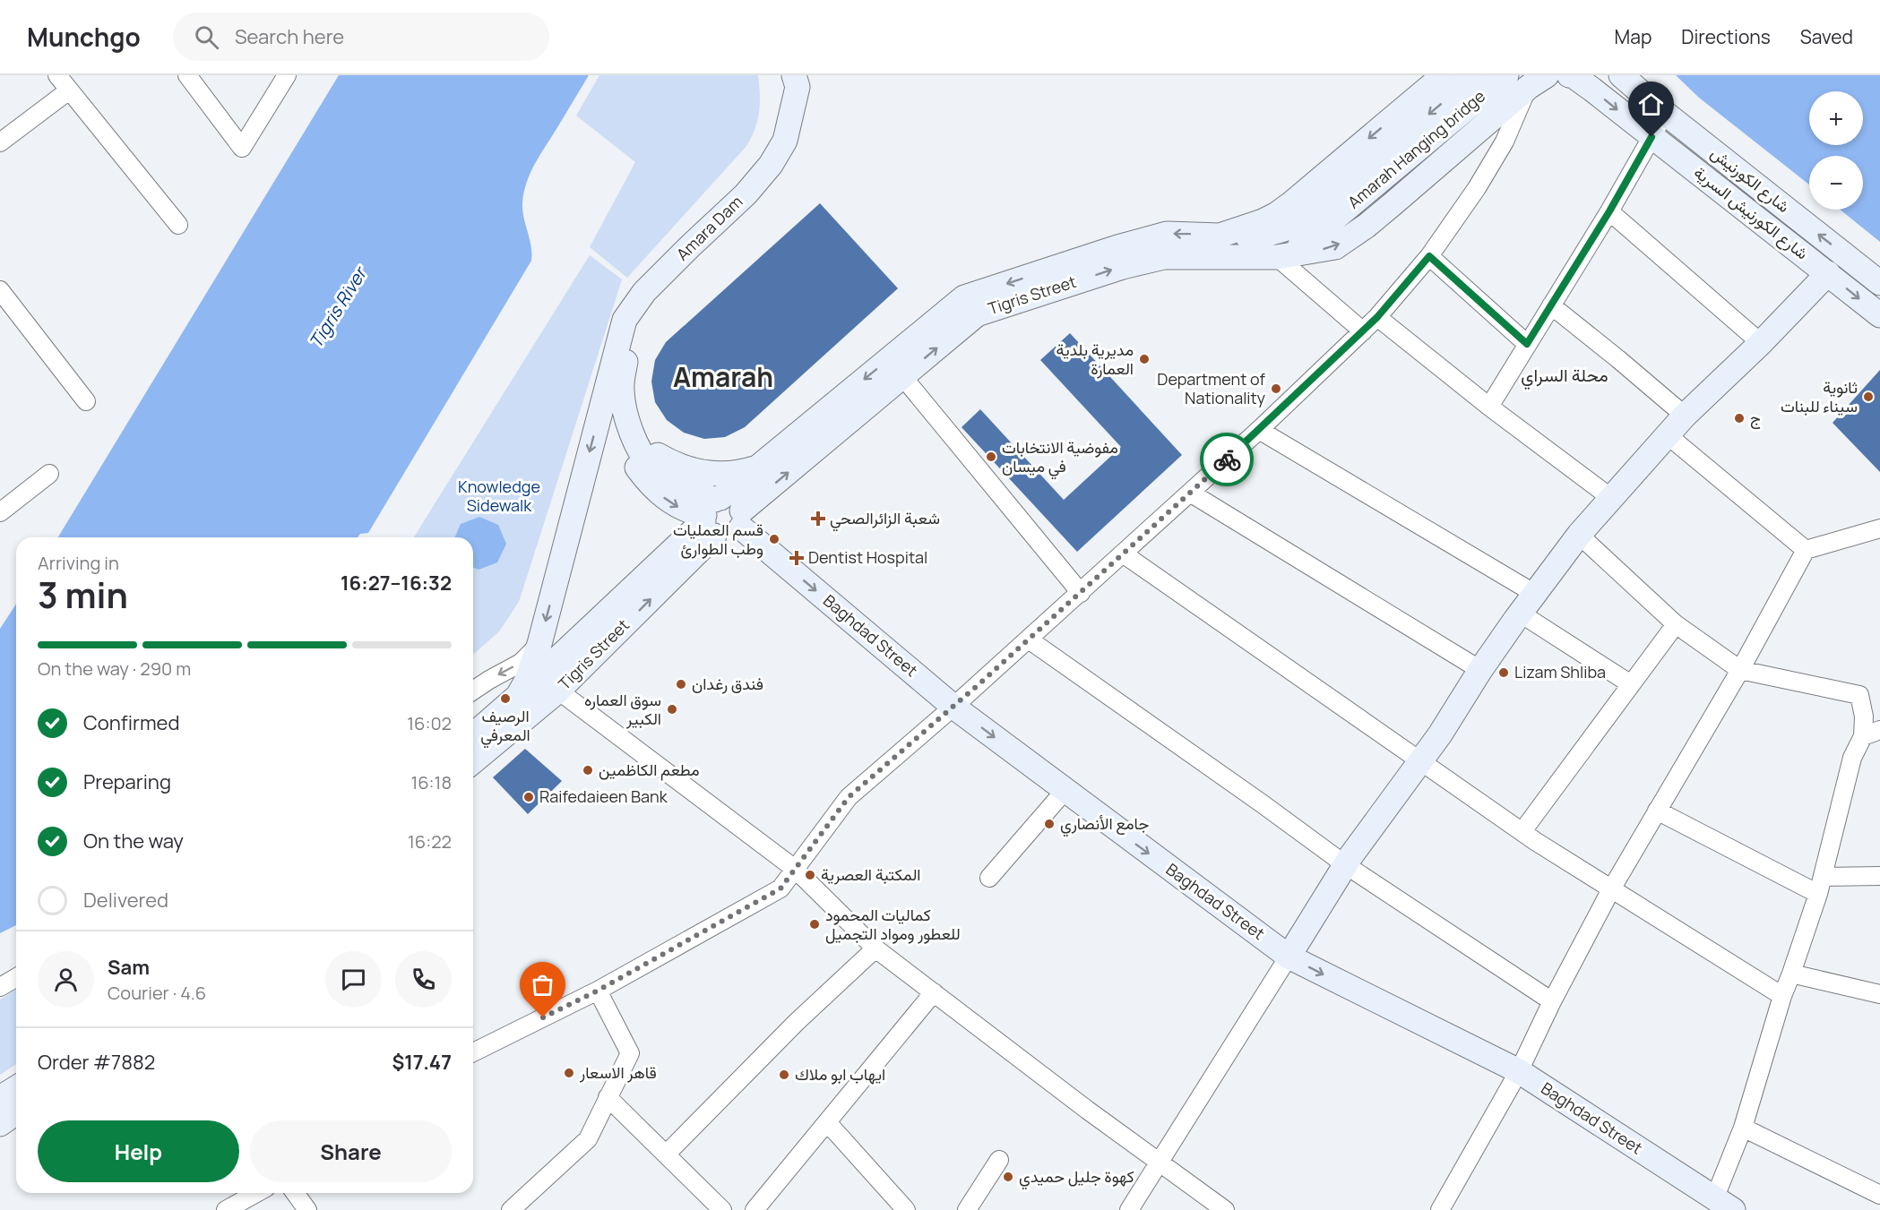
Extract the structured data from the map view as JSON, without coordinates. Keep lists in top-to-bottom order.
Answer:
{
  "streets": {
    "main road": [
      "Amarah Hanging bridge",
      "شارع الكورنيش",
      "شارع الكورنيش السرية",
      "Amara Dam",
      "Tigris Street",
      "Baghdad Street"
    ]
  },
  "crossings": [
    ["Amarah Hanging bridge", "Tigris Street"],
    ["Tigris Street", "Baghdad Street"]
  ],
  "one_way": ["شارع الكورنيش", "شارع الكورنيش السرية", "Baghdad Street"],
  "districts": ["محلة السراي", "Amarah"],
  "water": ["Tigris River"],
  "parks": ["Knowledge Sidewalk"],
  "places": {
    "other": [
      "مديرية بلدية العمارة",
      "Department of Nationality",
      "ثانوية سيناء للبنات",
      "ج",
      "مفوضية الانتخابات في ميسان",
      "قسم العمليات وطب الطوارئ",
      "Lizam Shliba",
      "فندق رغدان",
      "الرصيف المعرفي",
      "سوق العماره الكبير",
      "مطعم الكاظمين",
      "Raifedaieen Bank",
      "جامع الأنصاري",
      "المكتبة العصرية",
      "كماليات المحمود للعطور ومواد التجميل",
      "قاهر الاسعار",
      "ايهاب ابو ملاك",
      "كهوة جليل حميدي"
    ],
    "health": ["شعبة الزائرالصحي", "Dentist Hospital"]
  },
  "page": {
    "header": "Munchgo",
    "search": "Search here",
    "nav": ["Map", "Directions", "Saved"],
    "map_buttons": ["+", "−"],
    "heading": ["3 min", "Arriving in", "16:27–16:32"],
    "panel": [
      "Sam",
      "Courier · 4.6",
      "Order #7882",
      "$17.47"
    ],
    "bar": "On the way · 290 m",
    "list": [
      ["Confirmed", "16:02"],
      ["Preparing", "16:18"],
      ["On the way", "16:22"],
      "Delivered"
    ],
    "buttons": ["Help", "Share"]
  }
}
